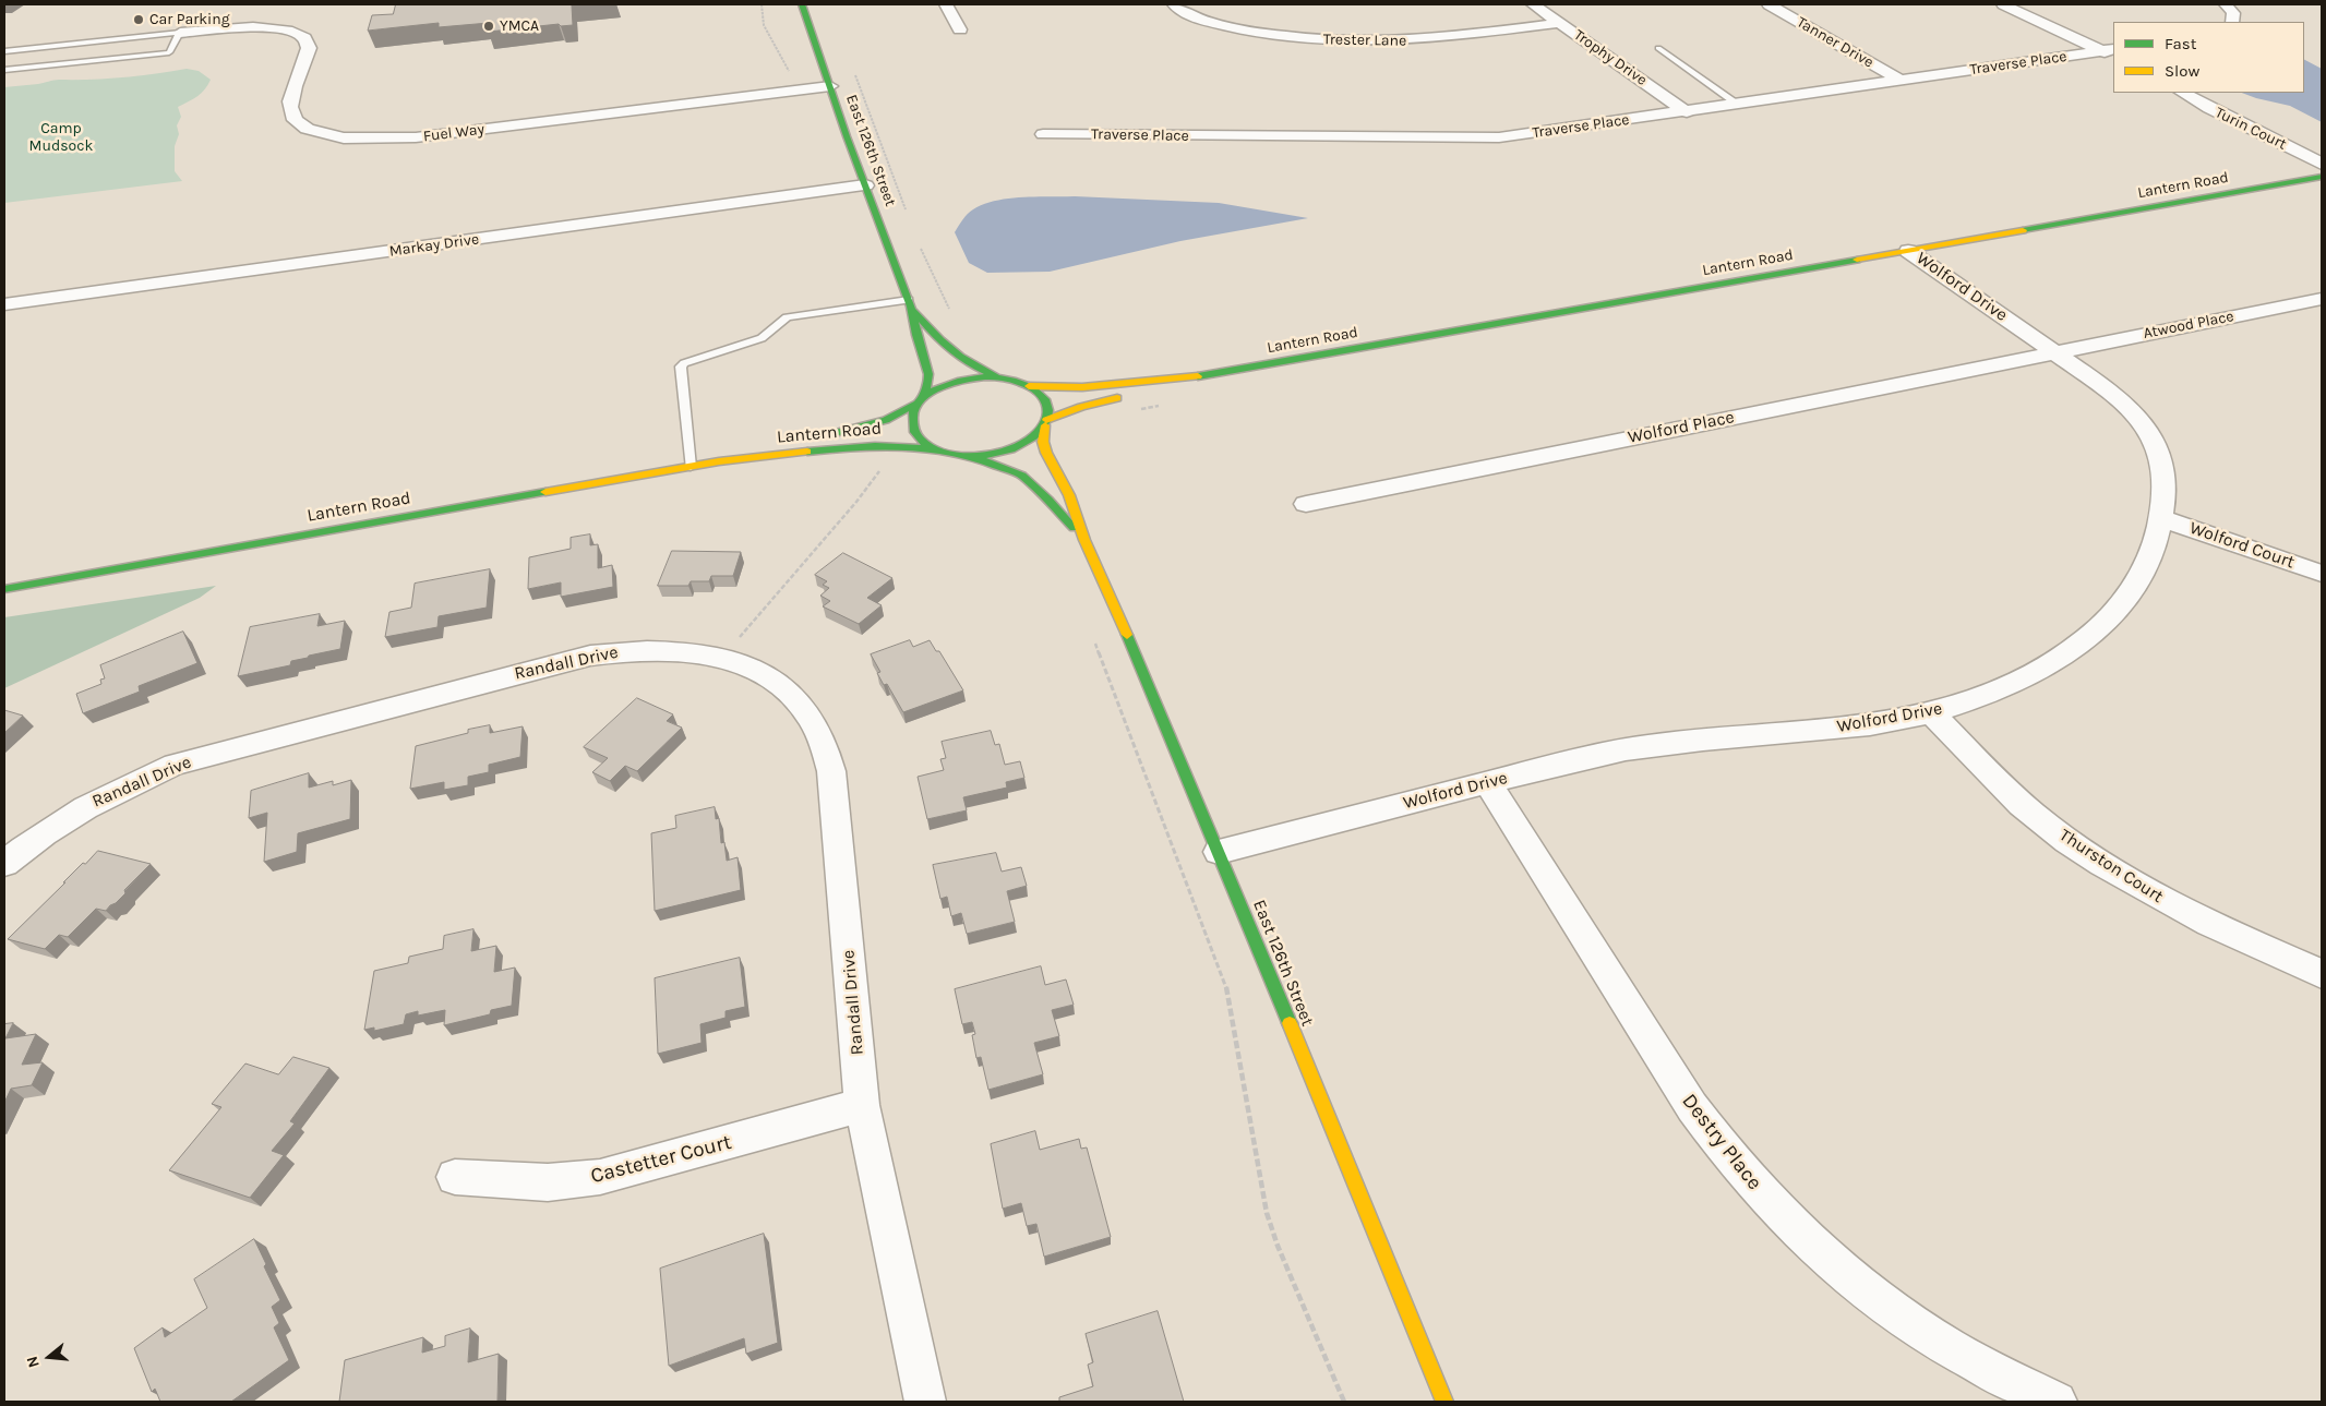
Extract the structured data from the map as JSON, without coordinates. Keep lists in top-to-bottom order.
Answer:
{
  "streets": {
    "main road": ["East 126th Street", "Lantern Road"],
    "street": [
      "Trester Lane",
      "Tanner Drive",
      "Trophy Drive",
      "Traverse Place",
      "Turin Court",
      "Fuel Way",
      "Markay Drive",
      "Wolford Drive",
      "Atwood Place",
      "Wolford Place",
      "Wolford Court",
      "Randall Drive",
      "Thurston Court",
      "Destry Place",
      "Castetter Court"
    ]
  },
  "crossings": [
    ["Trester Lane", "Trophy Drive"],
    ["Tanner Drive", "Traverse Place"],
    ["Trophy Drive", "Traverse Place"],
    ["Fuel Way", "East 126th Street"],
    ["East 126th Street", "Lantern Road"],
    ["East 126th Street", "Markay Drive"],
    ["East 126th Street", "Wolford Drive"],
    ["Lantern Road", "Wolford Drive"],
    ["Wolford Drive", "Atwood Place"],
    ["Wolford Drive", "Wolford Place"],
    ["Wolford Drive", "Wolford Court"],
    ["Wolford Drive", "Thurston Court"],
    ["Wolford Drive", "Destry Place"],
    ["Atwood Place", "Wolford Place"],
    ["Randall Drive", "Castetter Court"]
  ],
  "parks": ["Camp Mudsock"],
  "places": ["Car Parking", "YMCA"],
  "legend": ["Fast", "Slow"],
  "north": "left"
}
